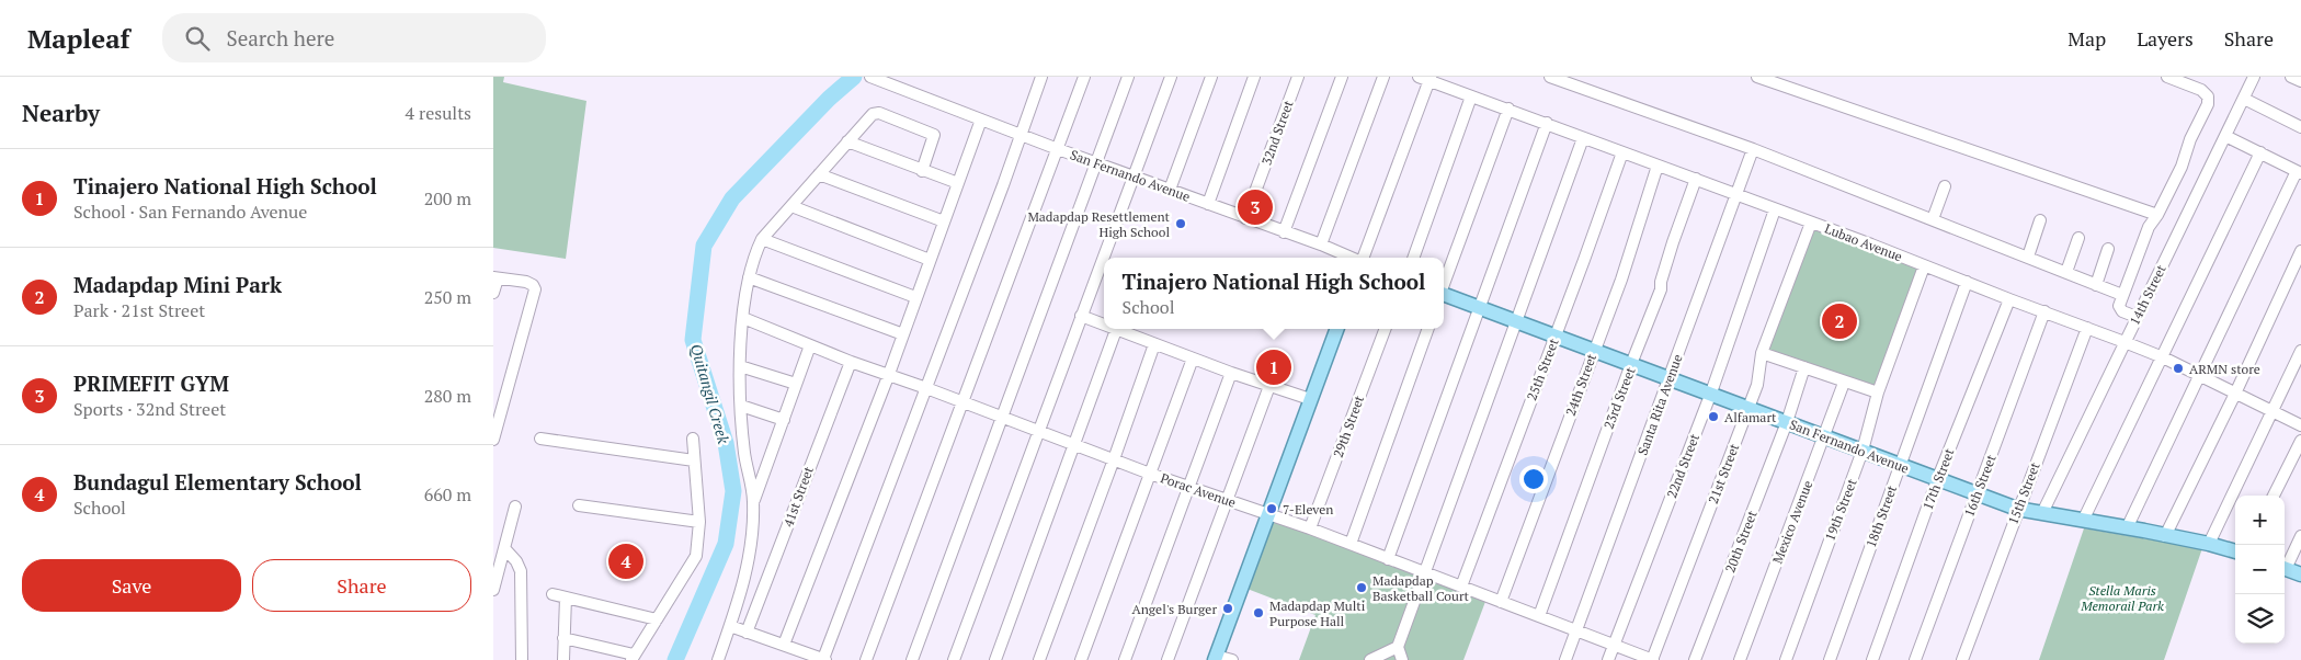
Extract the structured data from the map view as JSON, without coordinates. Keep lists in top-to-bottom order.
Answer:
{
  "streets": {
    "main road": ["San Fernando Avenue"],
    "street": [
      "32nd Street",
      "Lubao Avenue",
      "14th Street",
      "25th Street",
      "24th Street",
      "23rd Street",
      "Santa Rita Avenue",
      "29th Street",
      "22nd Street",
      "21st Street",
      "17th Street",
      "16th Street",
      "Porac Avenue",
      "15th Street",
      "41st Street",
      "19th Street",
      "18th Street",
      "Mexico Avenue",
      "20th Street"
    ]
  },
  "crossings": [
    ["32nd Street", "San Fernando Avenue"],
    ["San Fernando Avenue", "Lubao Avenue"],
    ["San Fernando Avenue", "14th Street"],
    ["San Fernando Avenue", "25th Street"],
    ["San Fernando Avenue", "24th Street"],
    ["San Fernando Avenue", "23rd Street"],
    ["San Fernando Avenue", "Santa Rita Avenue"],
    ["San Fernando Avenue", "22nd Street"],
    ["San Fernando Avenue", "21st Street"],
    ["San Fernando Avenue", "17th Street"],
    ["San Fernando Avenue", "16th Street"],
    ["San Fernando Avenue", "15th Street"],
    ["San Fernando Avenue", "19th Street"],
    ["San Fernando Avenue", "18th Street"],
    ["San Fernando Avenue", "Mexico Avenue"],
    ["San Fernando Avenue", "20th Street"],
    ["Lubao Avenue", "14th Street"],
    ["Lubao Avenue", "25th Street"],
    ["Lubao Avenue", "24th Street"],
    ["Lubao Avenue", "23rd Street"],
    ["Lubao Avenue", "Santa Rita Avenue"],
    ["Lubao Avenue", "22nd Street"],
    ["Lubao Avenue", "21st Street"],
    ["Lubao Avenue", "17th Street"],
    ["Lubao Avenue", "16th Street"],
    ["Lubao Avenue", "15th Street"],
    ["Lubao Avenue", "19th Street"],
    ["Lubao Avenue", "18th Street"],
    ["25th Street", "Porac Avenue"],
    ["24th Street", "Porac Avenue"],
    ["23rd Street", "Porac Avenue"],
    ["Santa Rita Avenue", "Porac Avenue"],
    ["29th Street", "Porac Avenue"],
    ["22nd Street", "Porac Avenue"],
    ["21st Street", "Porac Avenue"],
    ["Porac Avenue", "41st Street"]
  ],
  "water": ["Quitangil Creek"],
  "parks": ["Stella Maris Memorail Park"],
  "places": [
    "Madapdap Resettlement High School",
    "ARMN store",
    "Alfamart",
    "7-Eleven",
    "Madapdap Basketball Court",
    "Angel's Burger",
    "Madapdap Multi Purpose Hall"
  ],
  "page": {
    "header": "Mapleaf",
    "search": "Search here",
    "nav": ["Map", "Layers", "Share"],
    "heading": ["Nearby", "4 results"],
    "list": [
      {
        "mark": "1",
        "name": "Tinajero National High School",
        "note": "School · San Fernando Avenue",
        "value": "200 m"
      },
      {
        "mark": "2",
        "name": "Madapdap Mini Park",
        "note": "Park · 21st Street",
        "value": "250 m"
      },
      {
        "mark": "3",
        "name": "PRIMEFIT GYM",
        "note": "Sports · 32nd Street",
        "value": "280 m"
      },
      {
        "mark": "4",
        "name": "Bundagul Elementary School",
        "note": "School",
        "value": "660 m"
      }
    ],
    "pins": [
      "3",
      "2",
      "1",
      "4"
    ],
    "popup": ["Tinajero National High School", "School"],
    "map_buttons": ["+", "−"],
    "buttons": ["Save", "Share"]
  }
}
